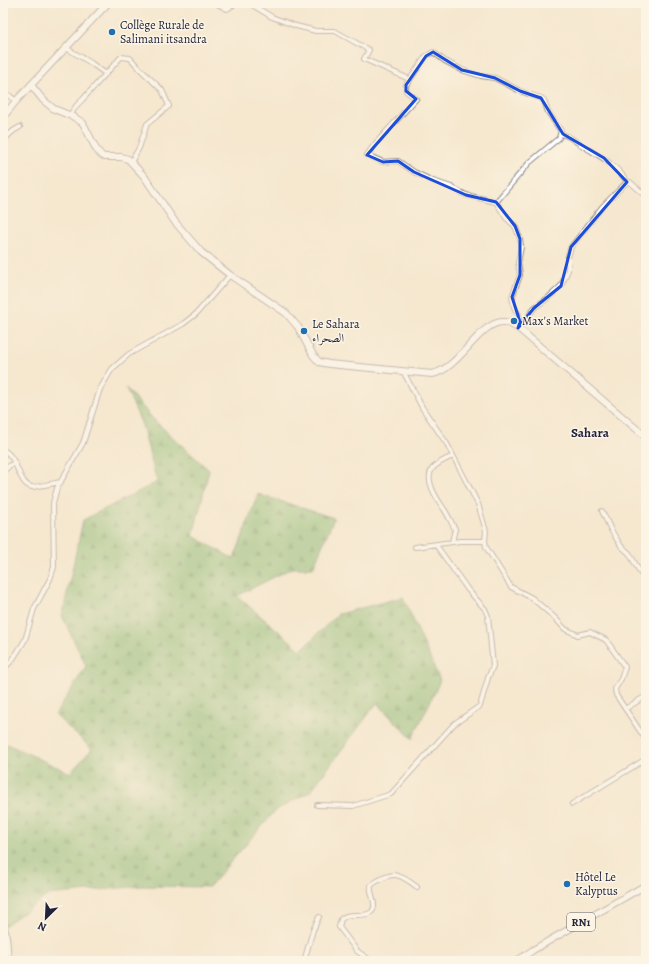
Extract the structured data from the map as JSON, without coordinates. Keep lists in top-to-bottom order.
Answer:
{
  "streets": {
    "main road": ["RN1"]
  },
  "districts": ["Sahara"],
  "places": [
    "Collège Rurale de Salimani itsandra",
    "Max's Market",
    "Le Sahara الصحراء",
    "Hôtel Le Kalyptus"
  ],
  "north": "bottom left"
}
